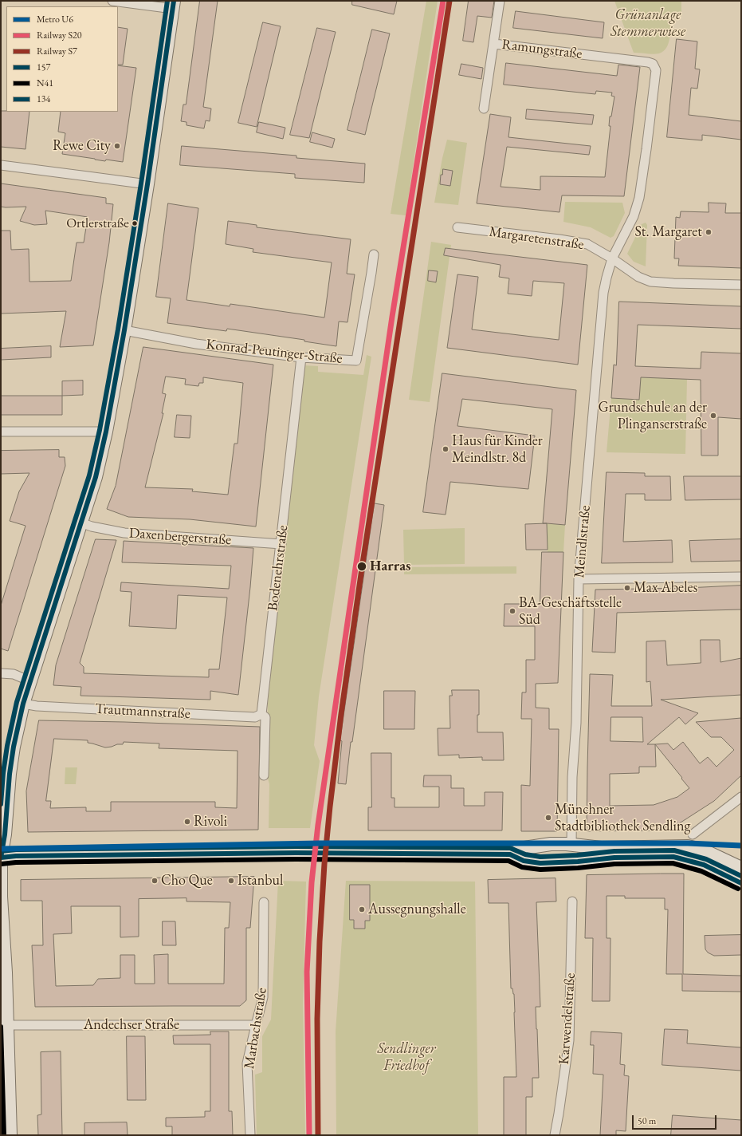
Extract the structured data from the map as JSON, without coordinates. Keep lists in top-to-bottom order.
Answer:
{
  "streets": {
    "street": [
      "Ramungstraße",
      "Margaretenstraße",
      "Konrad-Peutinger-Straße",
      "Daxenbergerstraße",
      "Meindlstraße",
      "Bodenehrstraße",
      "Trautmannstraße",
      "Karwendelstraße",
      "Andechser Straße",
      "Marbachstraße"
    ]
  },
  "crossings": [
    ["Ramungstraße", "Meindlstraße"],
    ["Margaretenstraße", "Meindlstraße"],
    ["Konrad-Peutinger-Straße", "Bodenehrstraße"],
    ["Daxenbergerstraße", "Bodenehrstraße"],
    ["Bodenehrstraße", "Trautmannstraße"],
    ["Andechser Straße", "Marbachstraße"]
  ],
  "parks": ["Grünanlage Stemmerwiese", "Sendlinger Friedhof"],
  "places": [
    "Rewe City",
    "Ortlerstraße",
    "St. Margaret",
    "Grundschule an der Plinganserstraße",
    "Haus für Kinder Meindlstr. 8d",
    "Harras",
    "Max Abeles",
    "BA-Geschäftsstelle Süd",
    "Münchner Stadtbibliothek Sendling",
    "Rivoli",
    "Cho Que",
    "Istanbul",
    "Aussegnungshalle"
  ],
  "lines": [
    "rail line S20",
    "rail line S7",
    "transit line 157",
    "transit line 134",
    "metro line U6",
    "transit line N41"
  ],
  "legend": [
    "Metro U6",
    "Railway S20",
    "Railway S7",
    "157",
    "N41",
    "134"
  ],
  "scale_bar": "50 m"
}
